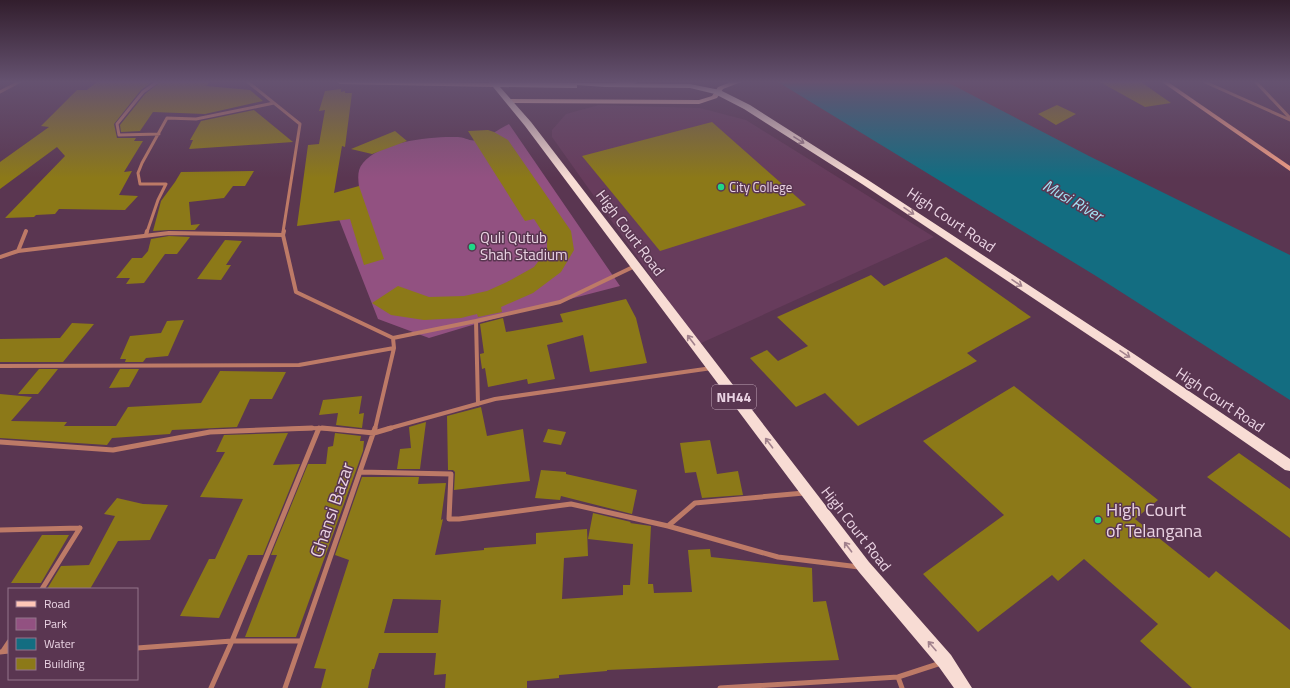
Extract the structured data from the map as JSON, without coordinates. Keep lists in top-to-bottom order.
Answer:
{
  "streets": {
    "highway": ["High Court Road", "NH44"],
    "street": ["Ghansi Bazar"]
  },
  "water": ["Musi River"],
  "places": ["City College", "Quli Qutub Shah Stadium", "High Court of Telangana"],
  "legend": [
    "Road",
    "Park",
    "Water",
    "Building"
  ]
}
